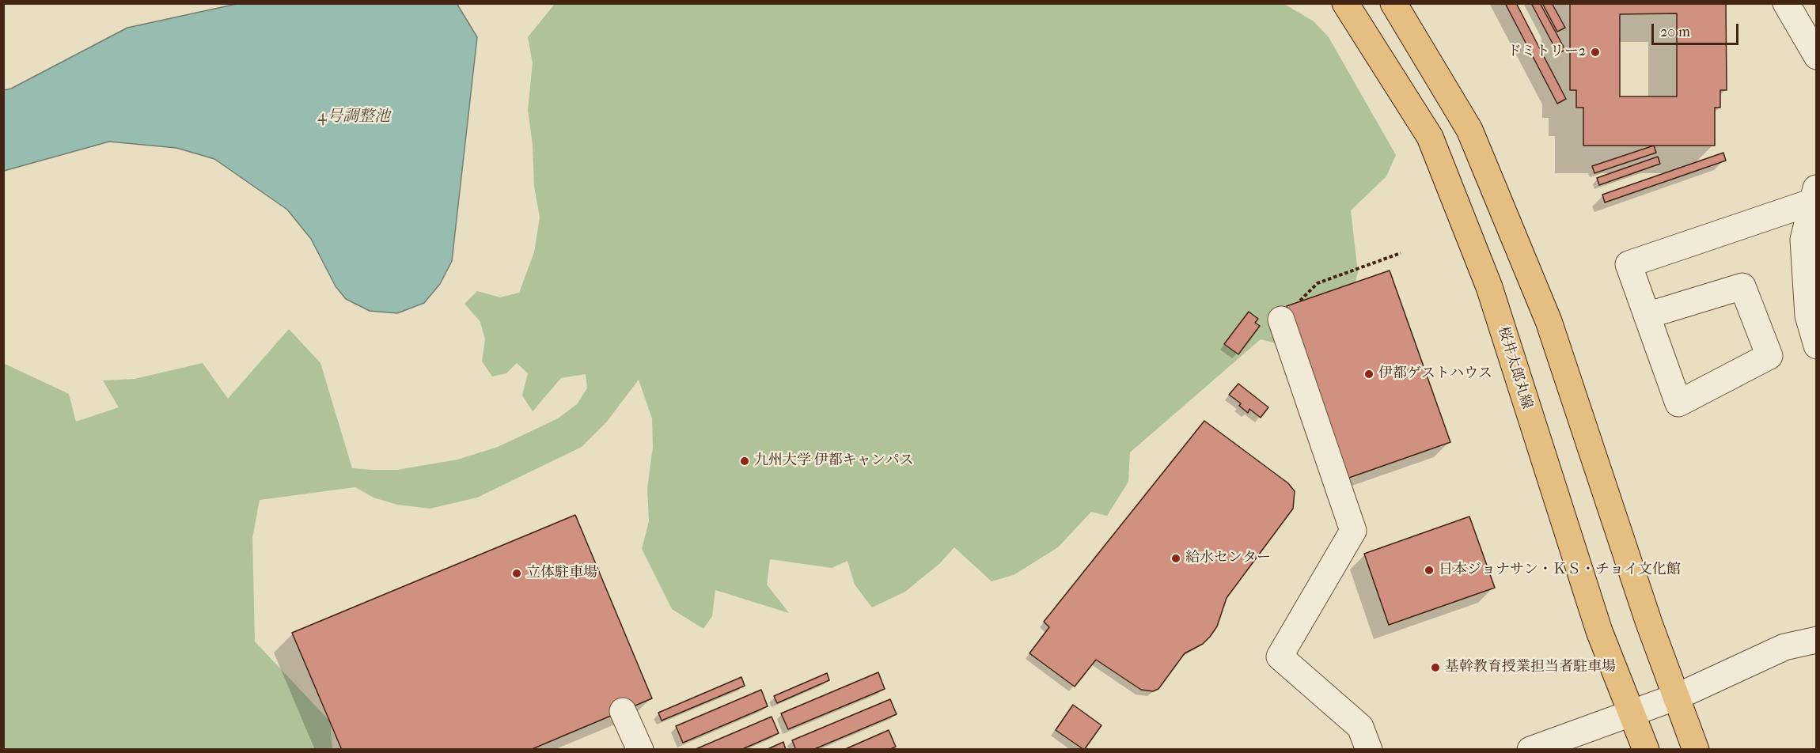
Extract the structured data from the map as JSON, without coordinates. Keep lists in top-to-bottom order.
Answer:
{
  "streets": {
    "main road": ["桜井太郎丸線"]
  },
  "water": ["4号調整池"],
  "places": [
    "ドミトリー2",
    "伊都ゲストハウス",
    "九州大学 伊都キャンパス",
    "給水センター",
    "日本ジョナサン・ＫＳ・チョイ文化館",
    "立体駐車場",
    "基幹教育授業担当者駐車場"
  ],
  "scale_bar": "20 m"
}
